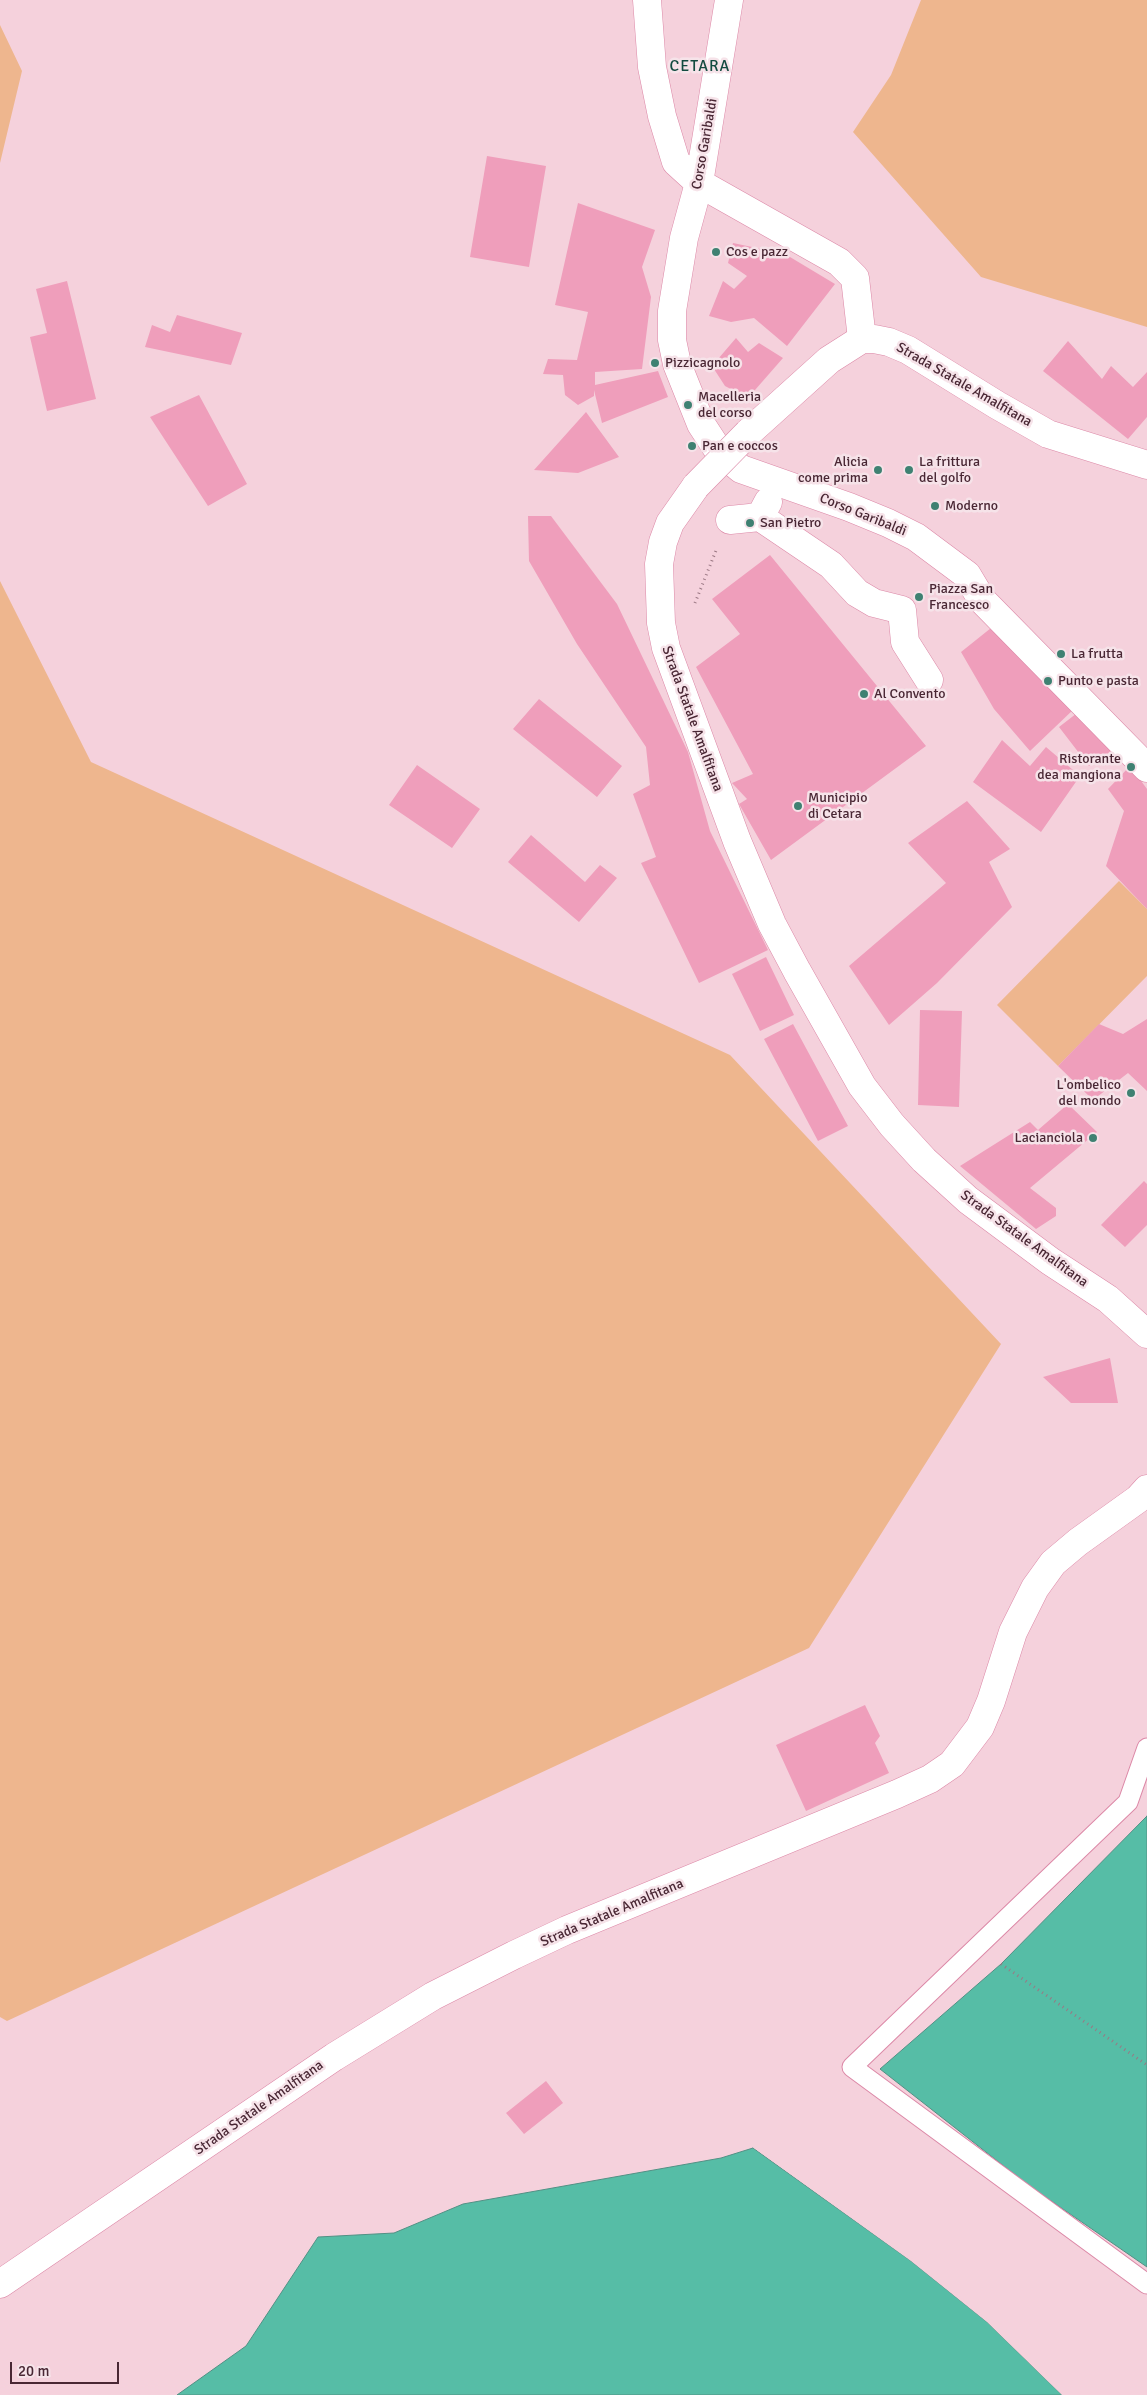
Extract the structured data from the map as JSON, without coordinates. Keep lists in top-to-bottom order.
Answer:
{
  "streets": {
    "main road": ["Corso Garibaldi", "Strada Statale Amalfitana"]
  },
  "districts": ["CETARA"],
  "places": [
    "Cos e pazz",
    "Pizzicagnolo",
    "Macelleria del corso",
    "Pan e coccos",
    "Alicia come prima",
    "La frittura del golfo",
    "Moderno",
    "San Pietro",
    "Piazza San Francesco",
    "La frutta",
    "Punto e pasta",
    "Al Convento",
    "Ristorante dea mangiona",
    "Municipio di Cetara",
    "L'ombelico del mondo",
    "Lacianciola"
  ],
  "scale_bar": "20 m"
}
